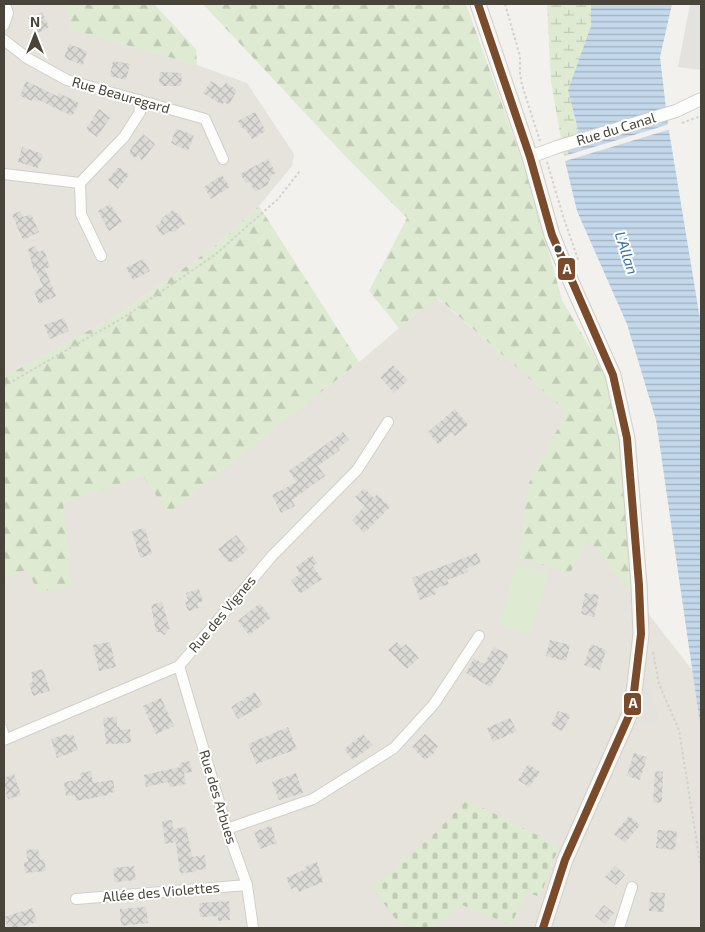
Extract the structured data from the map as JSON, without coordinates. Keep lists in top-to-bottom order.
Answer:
{
  "streets": {
    "street": [
      "Rue Beauregard",
      "Rue du Canal",
      "Rue des Vignes",
      "Rue des Arbues",
      "Allée des Violettes"
    ]
  },
  "crossings": [
    ["Rue des Vignes", "Rue des Arbues"],
    ["Rue des Arbues", "Allée des Violettes"]
  ],
  "water": ["L'Allan"],
  "lines": ["transit line A"],
  "north": "top"
}
